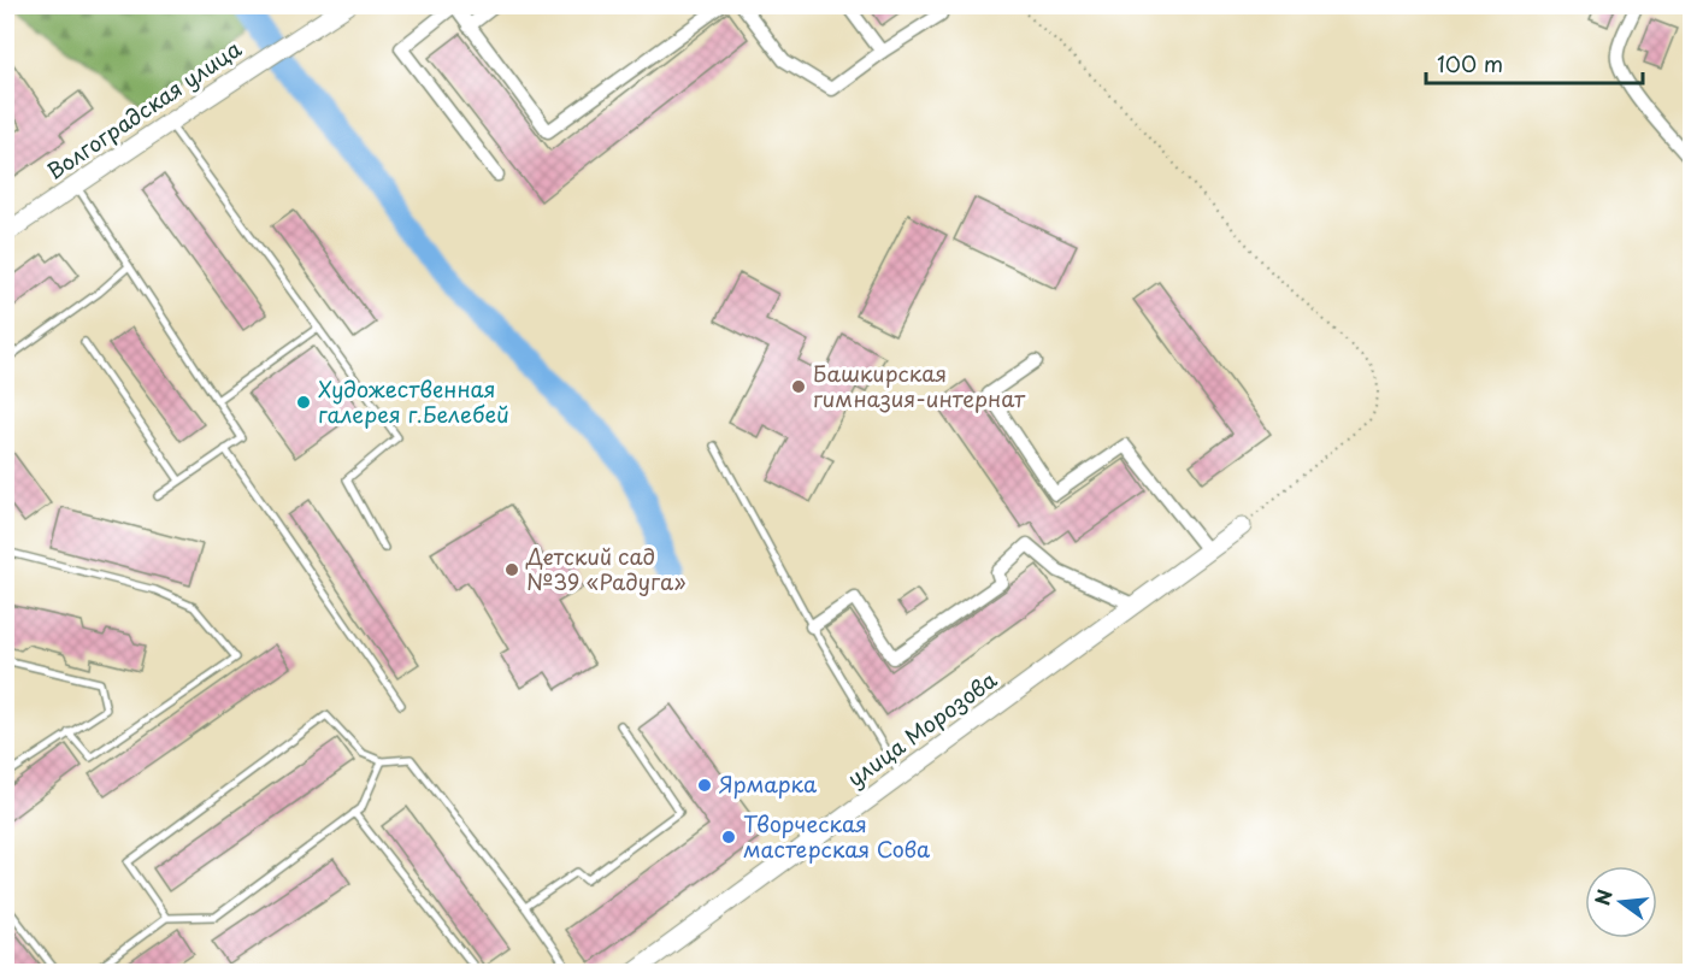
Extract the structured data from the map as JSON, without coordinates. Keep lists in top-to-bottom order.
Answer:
{
  "streets": {
    "street": ["Волгоградская улица", "улица Морозова"]
  },
  "places": [
    "Башкирская гимназия-интернат",
    "Художественная галерея г.Белебей",
    "Детский сад №39 «Радуга»",
    "Ярмарка",
    "Творческая мастерская Сова"
  ],
  "scale_bar": "100 m",
  "north": "left"
}
